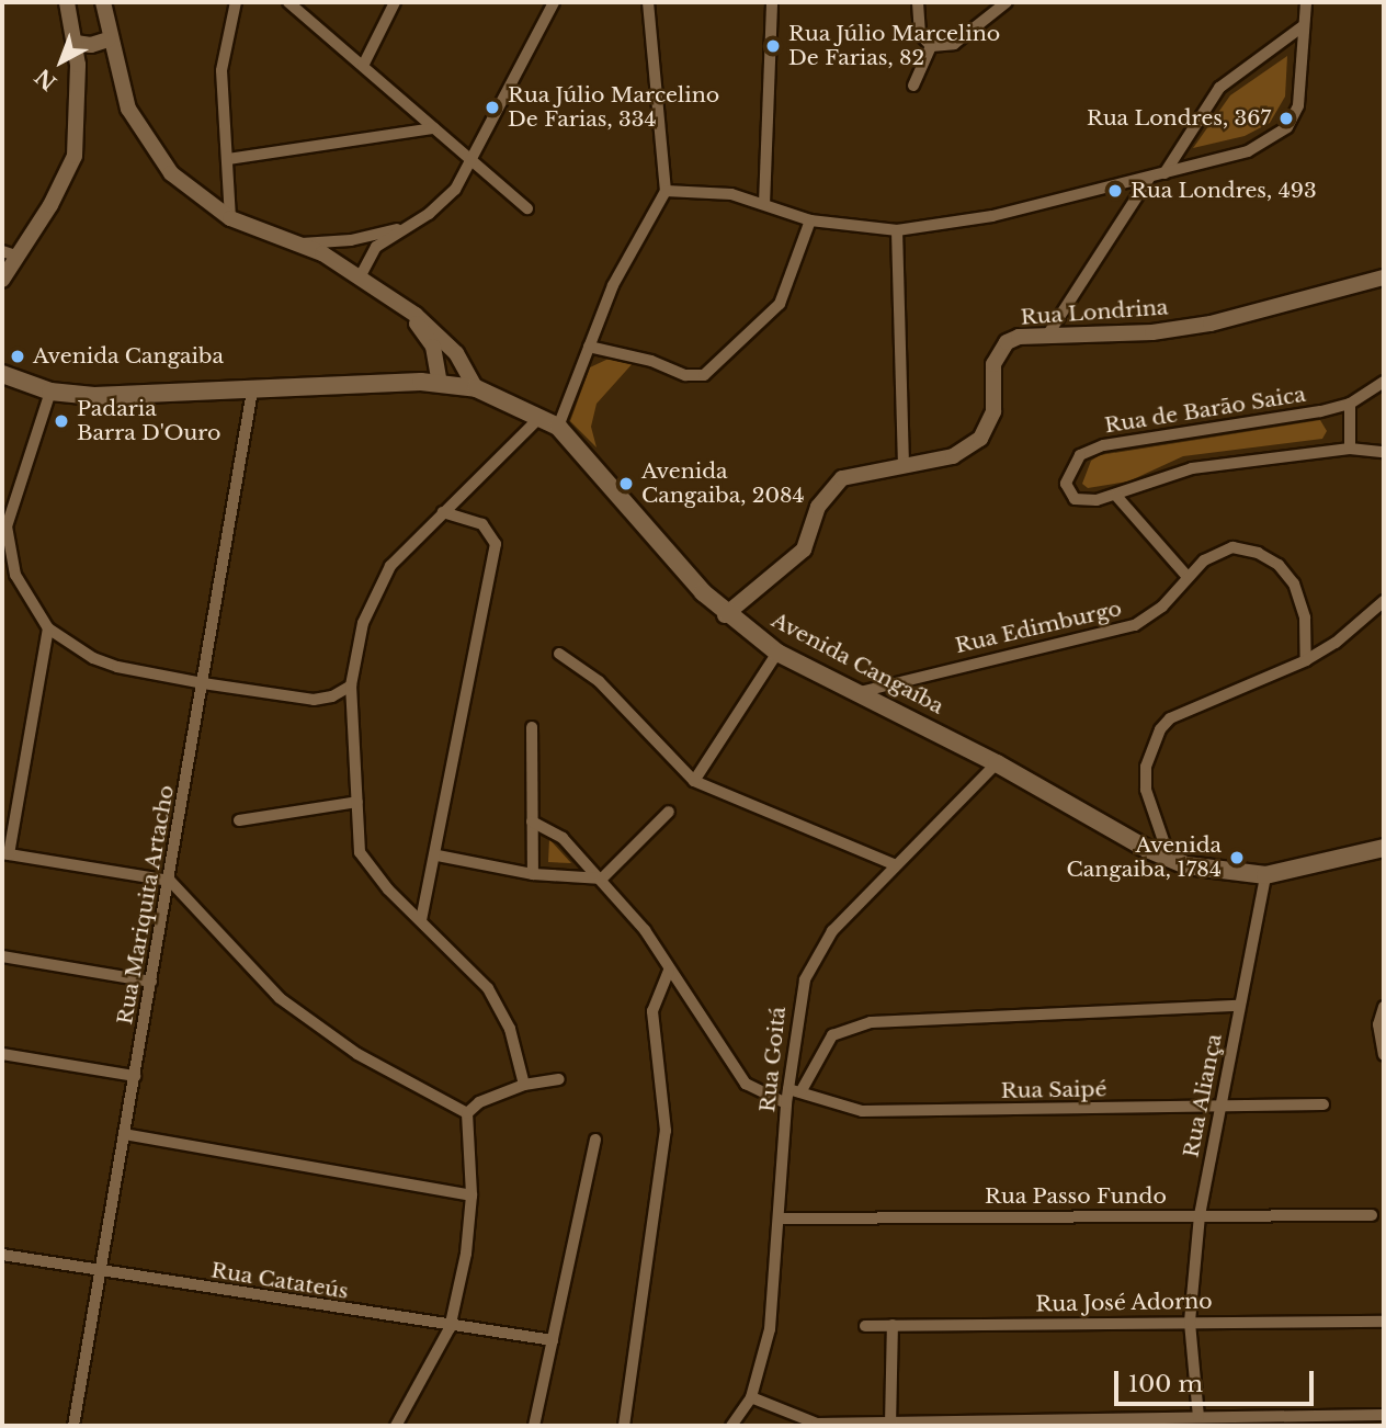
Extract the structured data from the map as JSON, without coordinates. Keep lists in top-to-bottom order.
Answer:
{
  "streets": {
    "main road": ["Avenida Cangaíba"],
    "street": [
      "Rua Londrina",
      "Rua de Barão Saica",
      "Rua Edimburgo",
      "Rua Mariquita Artacho",
      "Rua Goitá",
      "Rua Saipé",
      "Rua Aliança",
      "Rua Passo Fundo",
      "Rua Catateús",
      "Rua José Adorno"
    ]
  },
  "crossings": [
    ["Rua Londrina", "Avenida Cangaíba"],
    ["Rua Edimburgo", "Avenida Cangaíba"],
    ["Avenida Cangaíba", "Rua Mariquita Artacho"],
    ["Avenida Cangaíba", "Rua Goitá"],
    ["Avenida Cangaíba", "Rua Aliança"],
    ["Rua Mariquita Artacho", "Rua Catateús"],
    ["Rua Goitá", "Rua Saipé"],
    ["Rua Goitá", "Rua Passo Fundo"],
    ["Rua Saipé", "Rua Aliança"],
    ["Rua Aliança", "Rua Passo Fundo"],
    ["Rua Aliança", "Rua José Adorno"]
  ],
  "places": [
    "Rua Júlio Marcelino De Farias, 82",
    "Rua Júlio Marcelino De Farias, 334",
    "Rua Londres, 367",
    "Rua Londres, 493",
    "Avenida Cangaiba",
    "Padaria Barra D'Ouro",
    "Avenida Cangaiba, 2084",
    "Avenida Cangaiba, 1784"
  ],
  "scale_bar": "100 m",
  "north": "bottom left"
}
